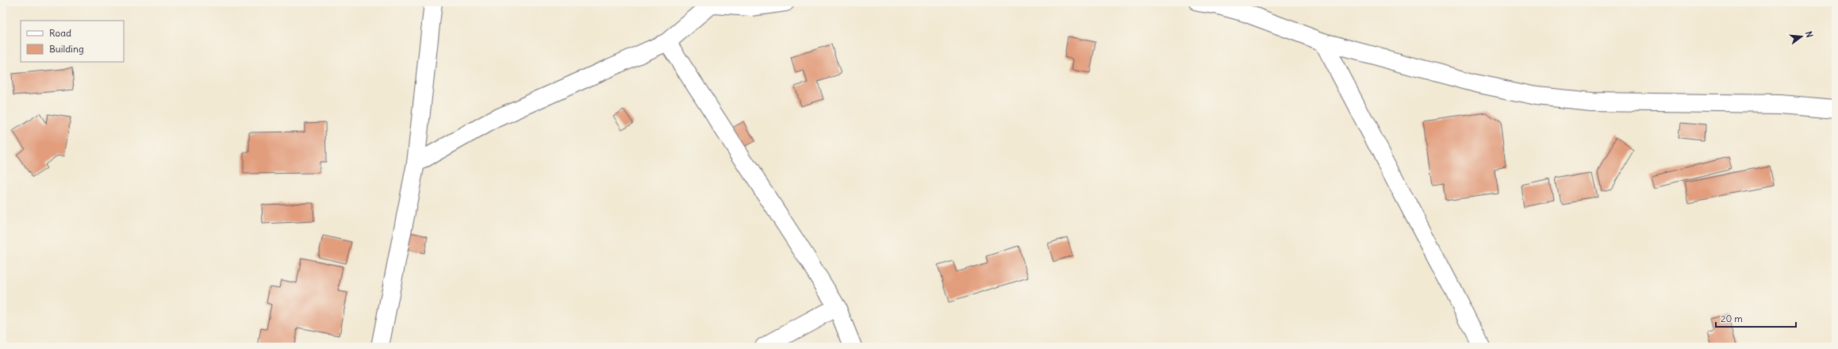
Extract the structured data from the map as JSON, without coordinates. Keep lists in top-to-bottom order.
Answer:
{
  "legend": ["Road", "Building"],
  "scale_bar": "20 m",
  "north": "right"
}
